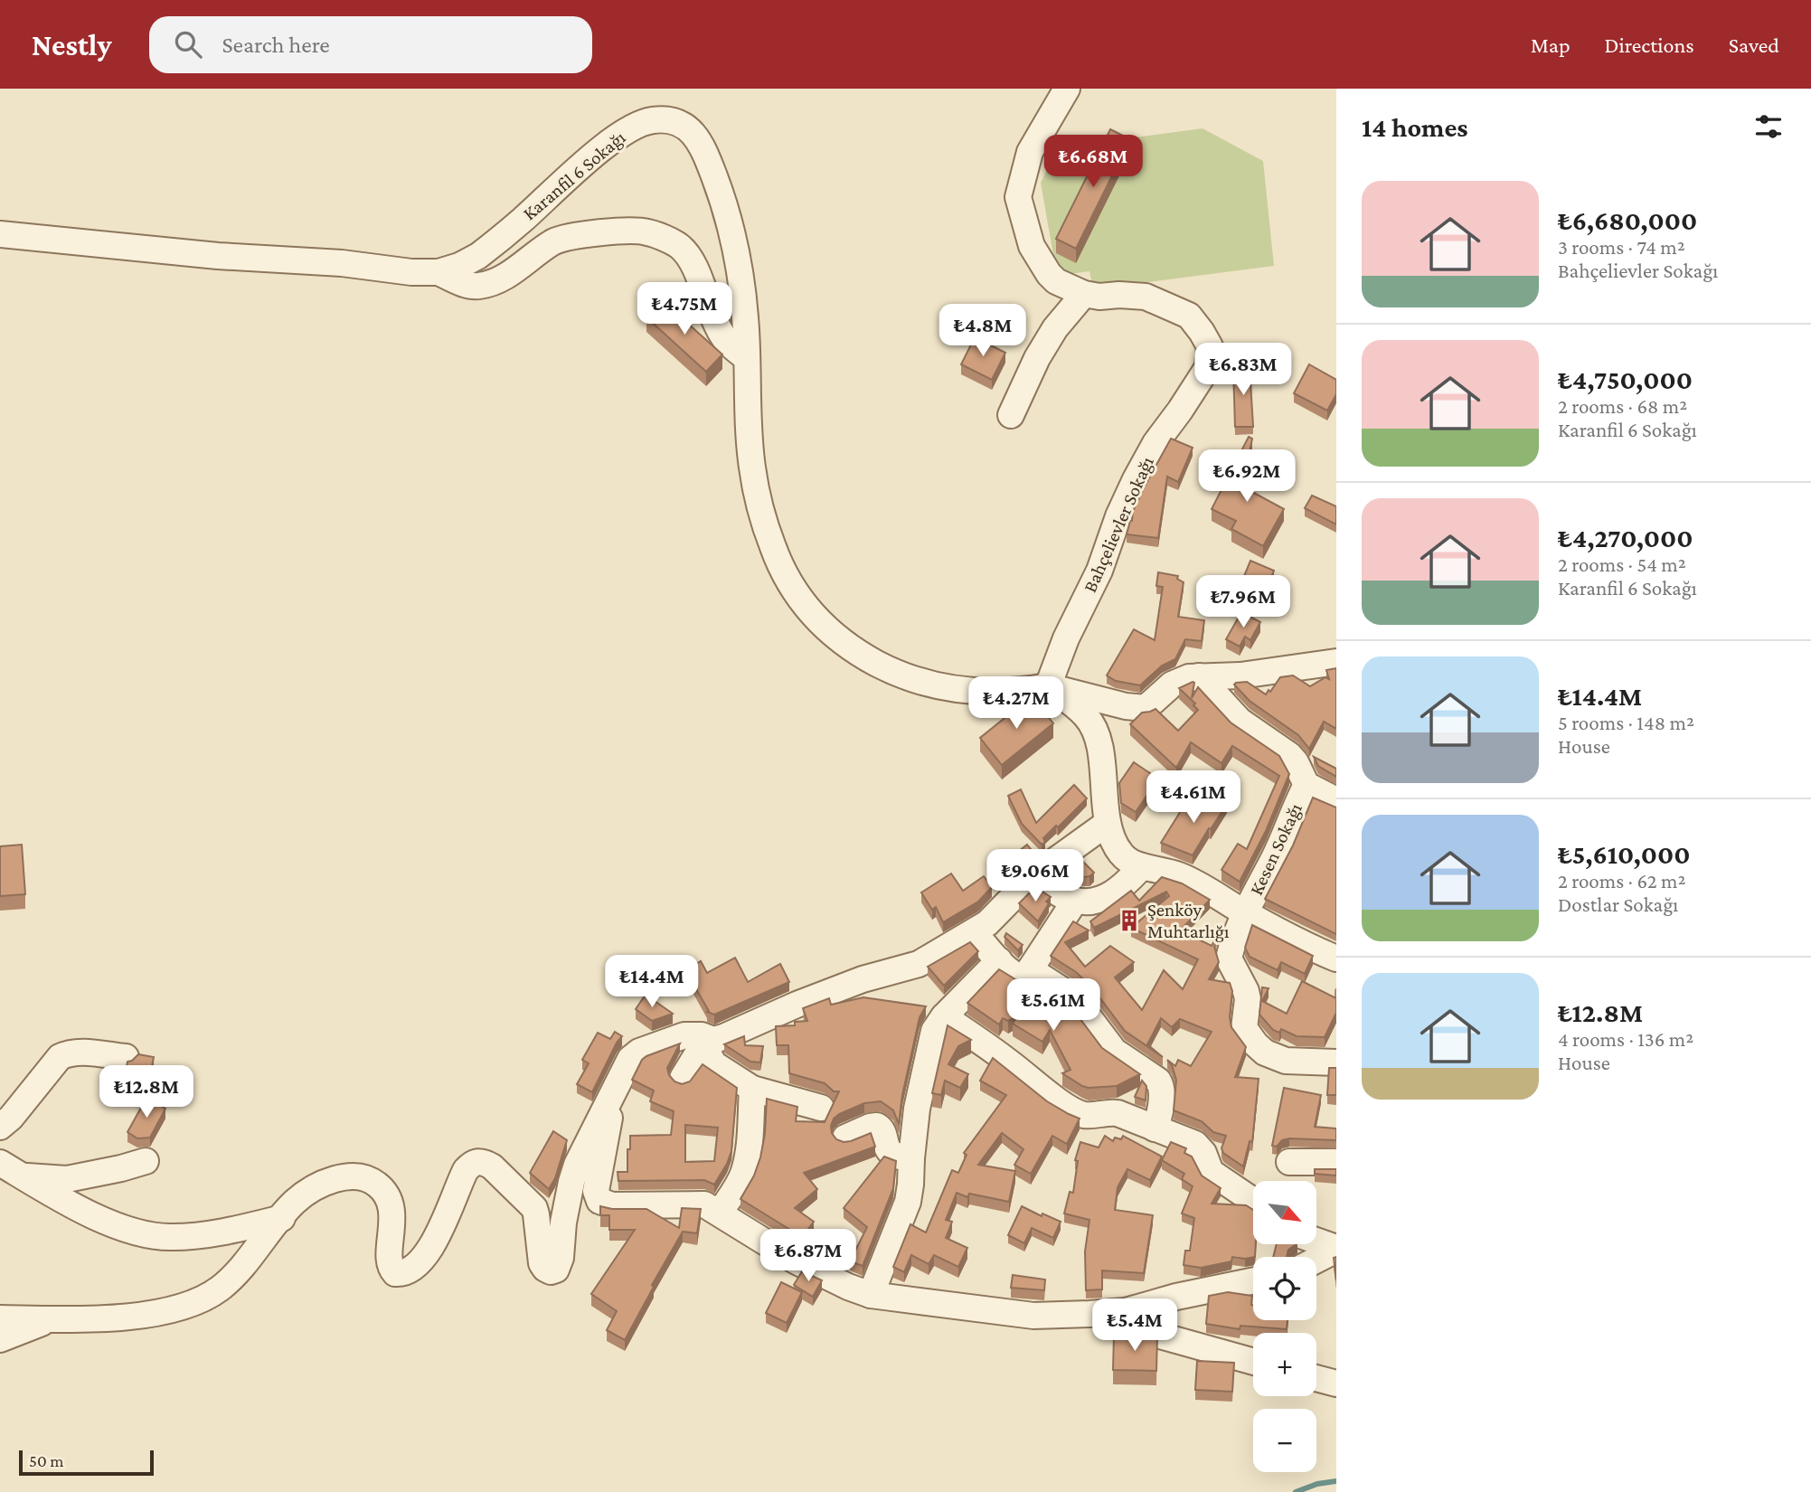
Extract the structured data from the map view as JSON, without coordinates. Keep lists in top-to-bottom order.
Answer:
{
  "streets": {
    "street": ["Karanfil 6 Sokağı", "Bahçelievler Sokağı", "Kesen Sokağı"]
  },
  "crossings": [
    ["Karanfil 6 Sokağı", "Bahçelievler Sokağı"]
  ],
  "places": {
    "building": ["Şenköy Muhtarlığı"]
  },
  "scale_bar": "50 m",
  "north": "bottom right",
  "page": {
    "header": "Nestly",
    "search": "Search here",
    "nav": ["Map", "Directions", "Saved"],
    "heading": "14 homes",
    "price": [
      "₺6.68M",
      "₺4.75M",
      "₺4.8M",
      "₺6.83M",
      "₺6.92M",
      "₺7.96M",
      "₺4.27M",
      "₺4.61M",
      "₺9.06M",
      "₺14.4M",
      "₺5.61M",
      "₺12.8M",
      "₺6.87M",
      "₺5.4M"
    ],
    "list": [
      {
        "name": "₺6,680,000",
        "note": "3 rooms · 74 m² · Bahçelievler Sokağı"
      },
      {
        "name": "₺4,750,000",
        "note": "2 rooms · 68 m² · Karanfil 6 Sokağı"
      },
      {
        "name": "₺4,270,000",
        "note": "2 rooms · 54 m² · Karanfil 6 Sokağı"
      },
      {
        "name": "₺14.4M",
        "note": "5 rooms · 148 m² · House"
      },
      {
        "name": "₺5,610,000",
        "note": "2 rooms · 62 m² · Dostlar Sokağı"
      },
      {
        "name": "₺12.8M",
        "note": "4 rooms · 136 m² · House"
      }
    ],
    "map_buttons": ["+", "−"],
    "scale": "50 m"
  }
}
